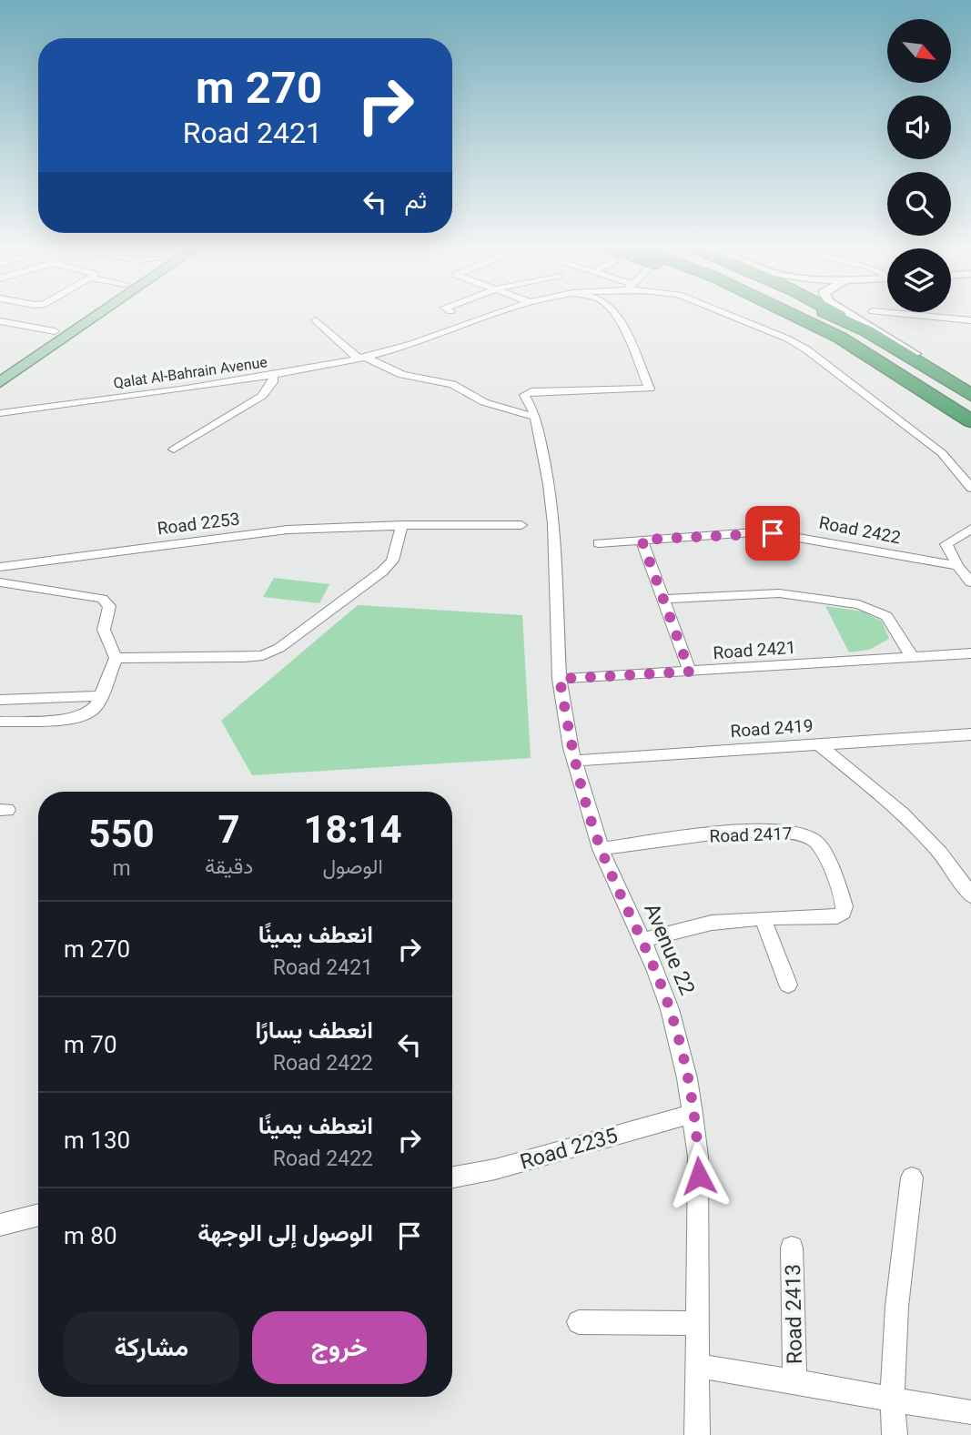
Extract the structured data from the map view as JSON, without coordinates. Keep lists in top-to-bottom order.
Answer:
{
  "streets": {
    "street": [
      "Qalat Al-Bahrain Avenue",
      "Road 2253",
      "Road 2422",
      "Road 2421",
      "Road 2419",
      "Road 2417",
      "Avenue 22",
      "Road 2235",
      "Road 2413"
    ]
  },
  "crossings": [
    ["Road 2421", "Avenue 22"],
    ["Road 2419", "Avenue 22"],
    ["Road 2417", "Avenue 22"],
    ["Avenue 22", "Road 2235"],
    ["Avenue 22", "Road 2413"]
  ],
  "north": "bottom right",
  "page": {
    "turn": ["270 m", "Road 2421"],
    "then": "ثم",
    "eta": [
      "18:14",
      "الوصول",
      "7",
      "دقيقة",
      "550",
      "m"
    ],
    "list": [
      {
        "name": "انعطف يمينًا",
        "note": "Road 2421",
        "value": "270 m"
      },
      {
        "name": "انعطف يسارًا",
        "note": "Road 2422",
        "value": "70 m"
      },
      {
        "name": "انعطف يمينًا",
        "note": "Road 2422",
        "value": "130 m"
      },
      {
        "name": "الوصول إلى الوجهة",
        "value": "80 m"
      }
    ],
    "buttons": ["خروج", "مشاركة"]
  }
}
